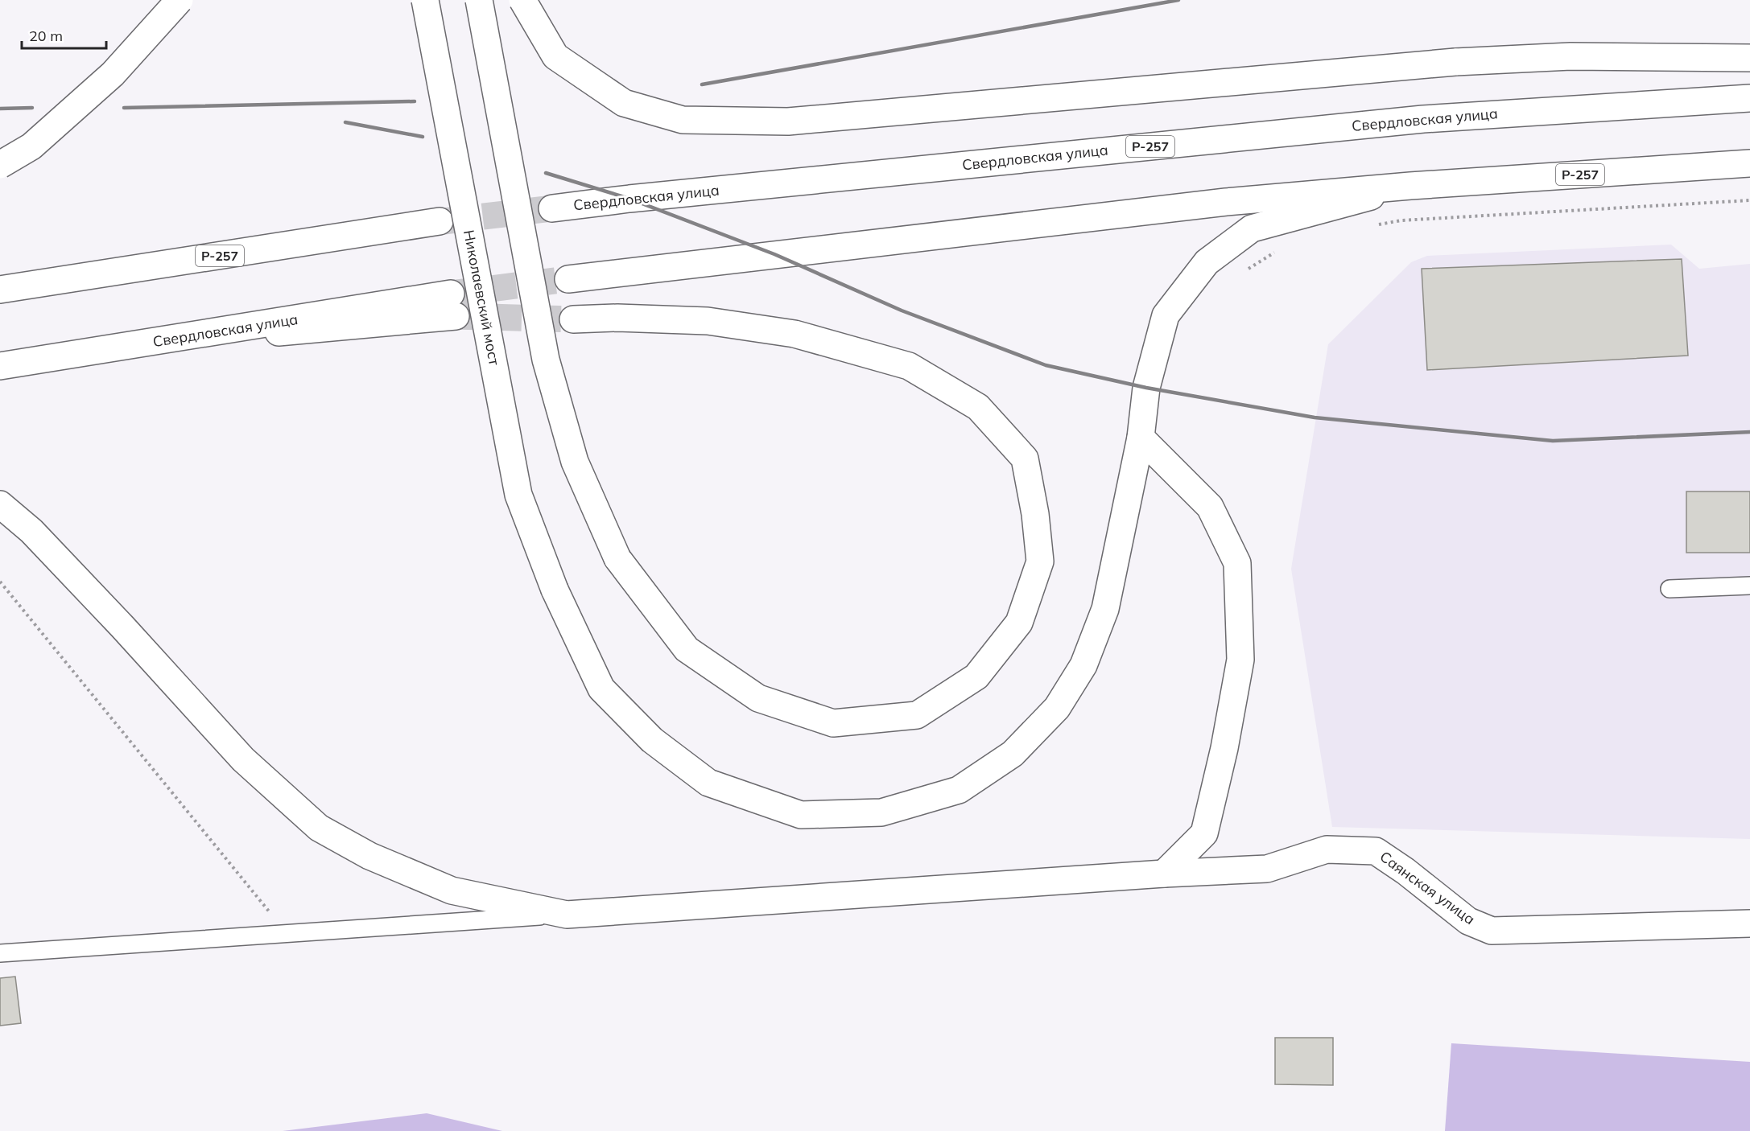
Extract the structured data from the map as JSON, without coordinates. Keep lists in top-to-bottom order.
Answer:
{
  "streets": {
    "main road": [
      "Свердловская улица",
      "Р-257",
      "Николаевский мост",
      "Саянская улица"
    ]
  },
  "crossings": [
    ["Р-257", "Николаевский мост"]
  ],
  "scale_bar": "20 m"
}
